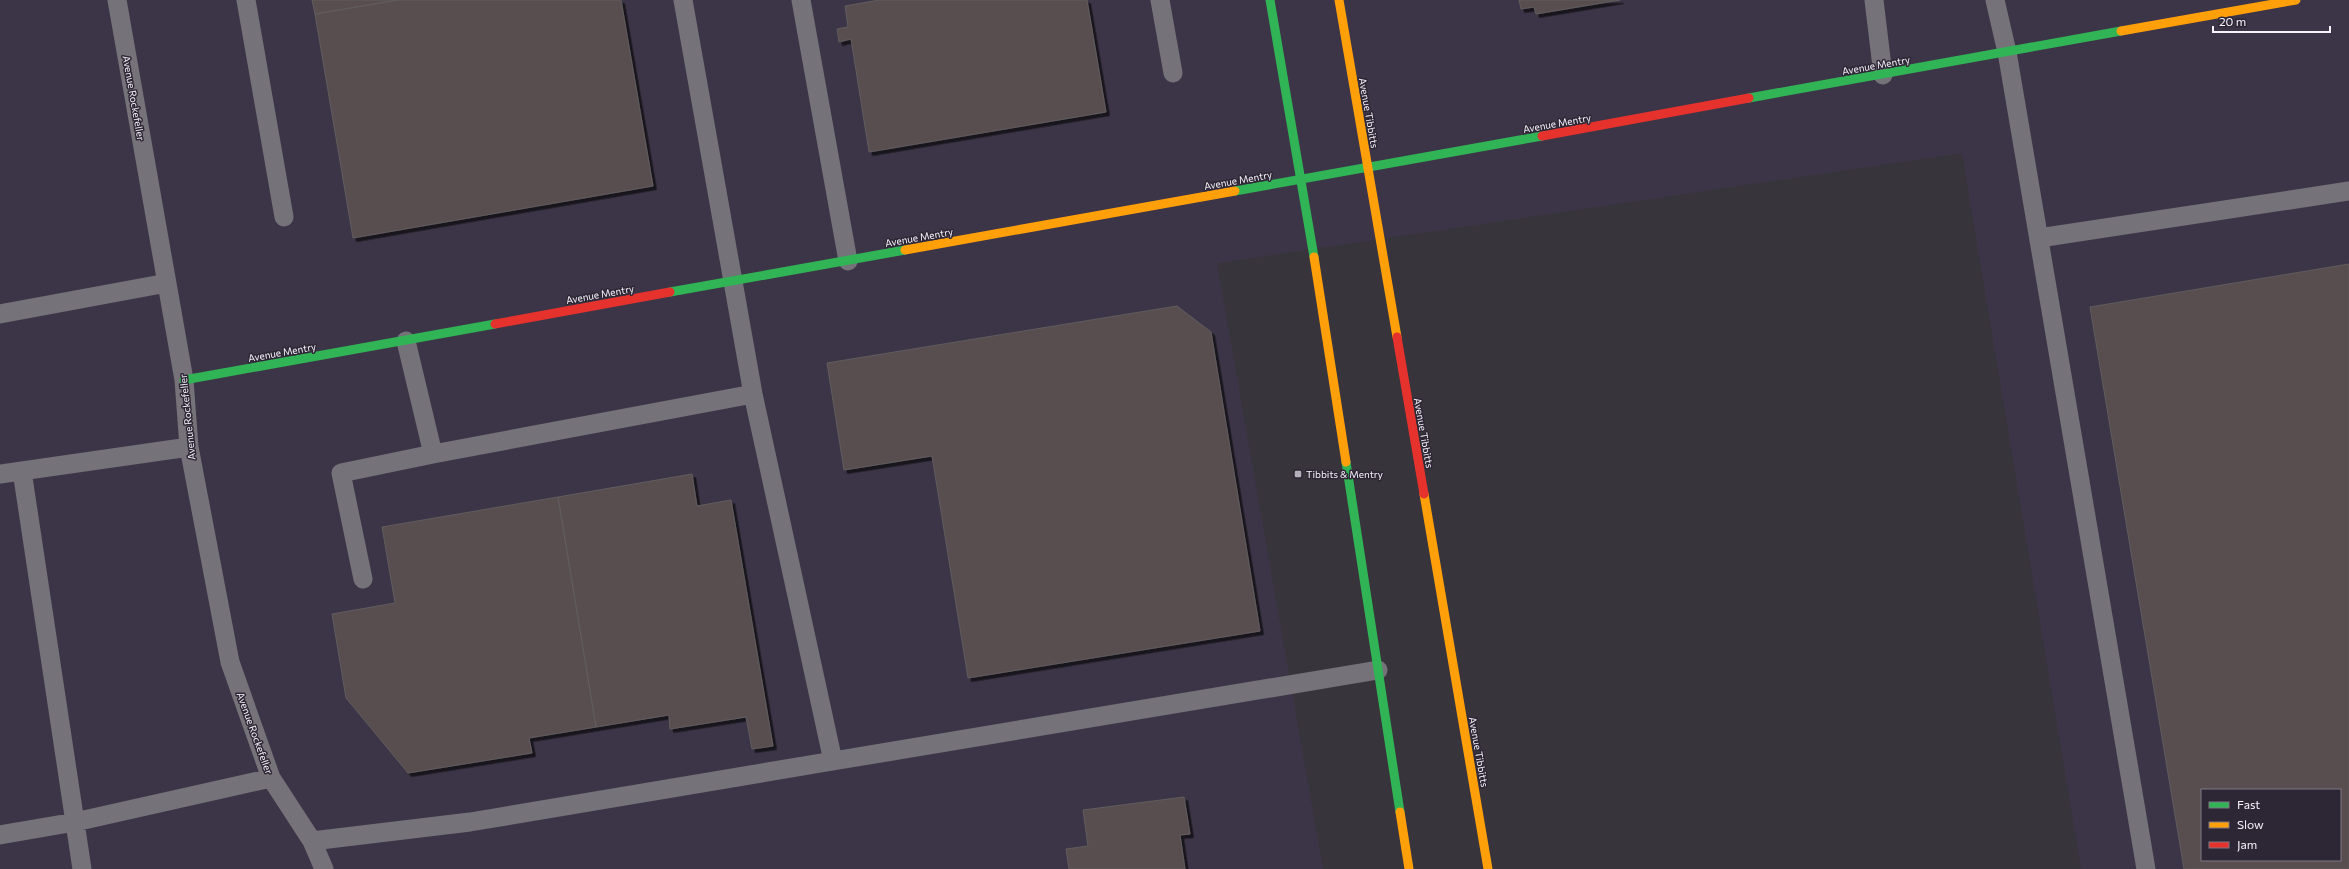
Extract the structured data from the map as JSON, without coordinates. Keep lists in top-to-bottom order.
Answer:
{
  "streets": {
    "street": ["Avenue Mentry", "Avenue Tibbitts"],
    "lane": ["Avenue Rockefeller"]
  },
  "crossings": [
    ["Avenue Mentry", "Avenue Rockefeller"],
    ["Avenue Mentry", "Avenue Tibbitts"]
  ],
  "places": {
    "transit": ["Tibbits & Mentry"]
  },
  "legend": ["Fast", "Slow", "Jam"],
  "scale_bar": "20 m"
}
